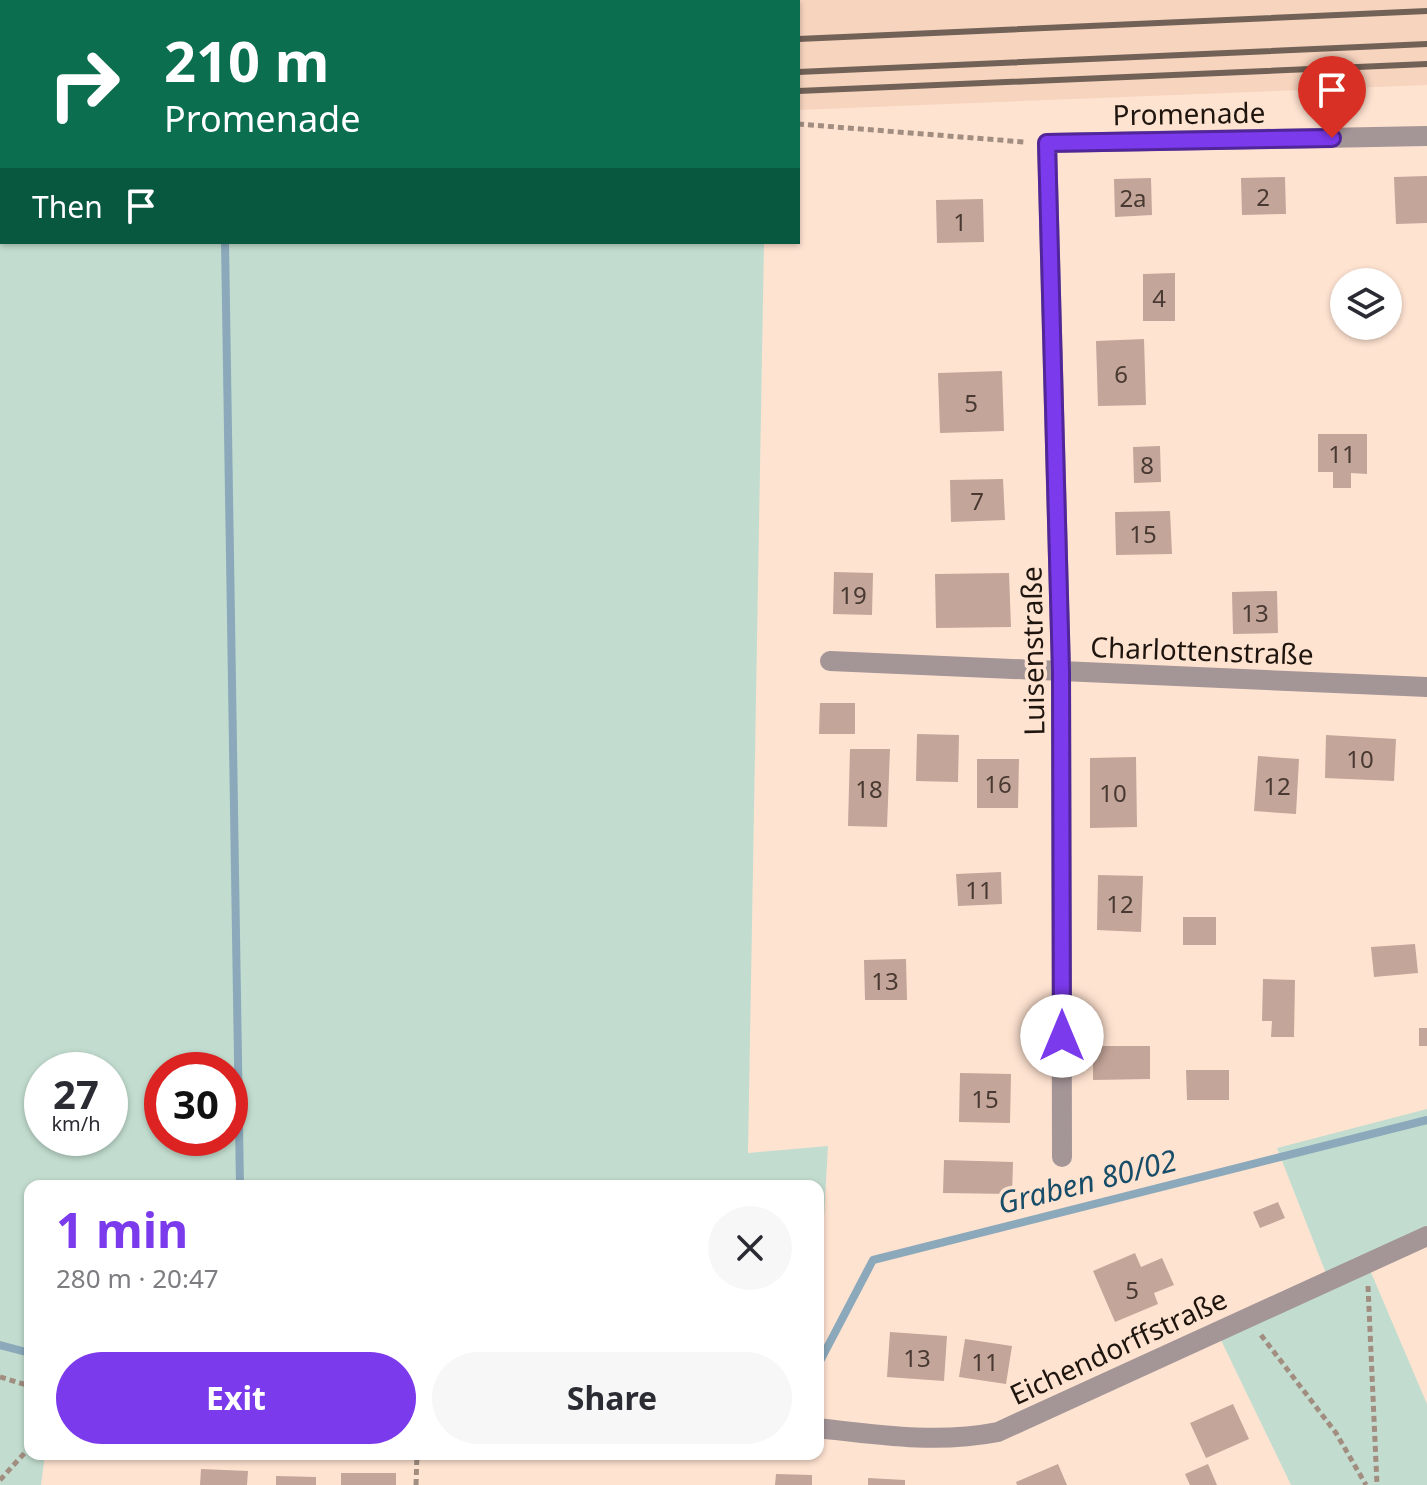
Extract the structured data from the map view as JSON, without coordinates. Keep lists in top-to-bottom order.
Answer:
{
  "streets": {
    "street": [
      "Promenade",
      "Charlottenstraße",
      "Luisenstraße",
      "Eichendorffstraße"
    ]
  },
  "crossings": [
    ["Promenade", "Luisenstraße"],
    ["Charlottenstraße", "Luisenstraße"]
  ],
  "water": ["Graben 80/02"],
  "house_numbers": [
    "2",
    "2a",
    "1",
    "4",
    "6",
    "5",
    "11",
    "8",
    "7",
    "15",
    "19",
    "13",
    "10",
    "16",
    "12",
    "18",
    "10",
    "11",
    "12",
    "13",
    "15",
    "5",
    "13",
    "11"
  ],
  "page": {
    "turn": ["210 m", "Promenade"],
    "then": "Then",
    "speed": "27 km/h",
    "limit": "30",
    "heading": ["1 min", "280 m · 20:47"],
    "buttons": ["Exit", "Share"]
  }
}
